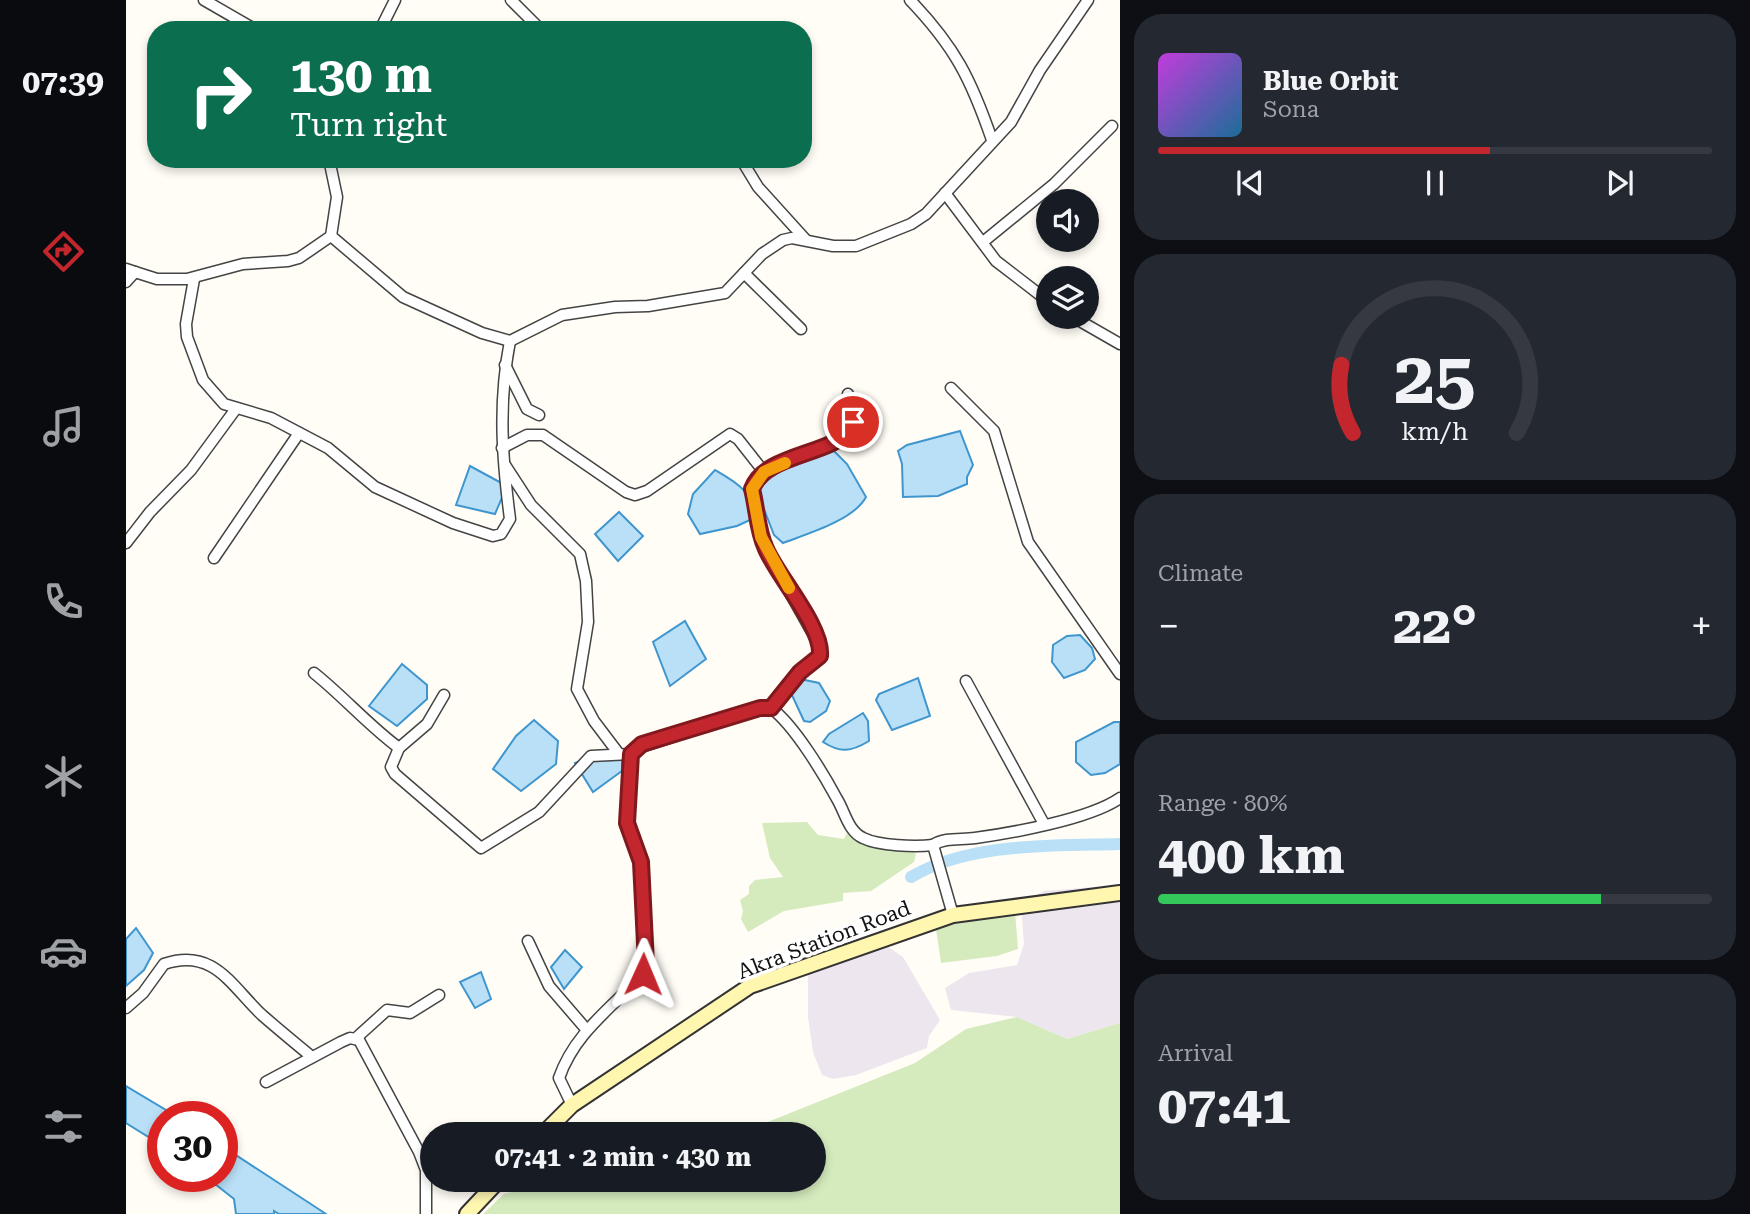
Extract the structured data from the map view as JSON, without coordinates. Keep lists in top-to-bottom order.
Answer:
{
  "streets": {
    "main road": ["Akra Station Road"]
  },
  "page": {
    "tabs": "07:39",
    "turn": ["130 m", "Turn right"],
    "song": ["Blue Orbit", "Sona"],
    "tile": [
      "Climate",
      ["Range · 80%", "400 km"],
      ["Arrival", "07:41"]
    ],
    "heat": ["−", "22°", "+"],
    "limit": "30",
    "trip": "07:41 · 2 min · 430 m",
    "gauge": ["25", "km/h"]
  }
}
